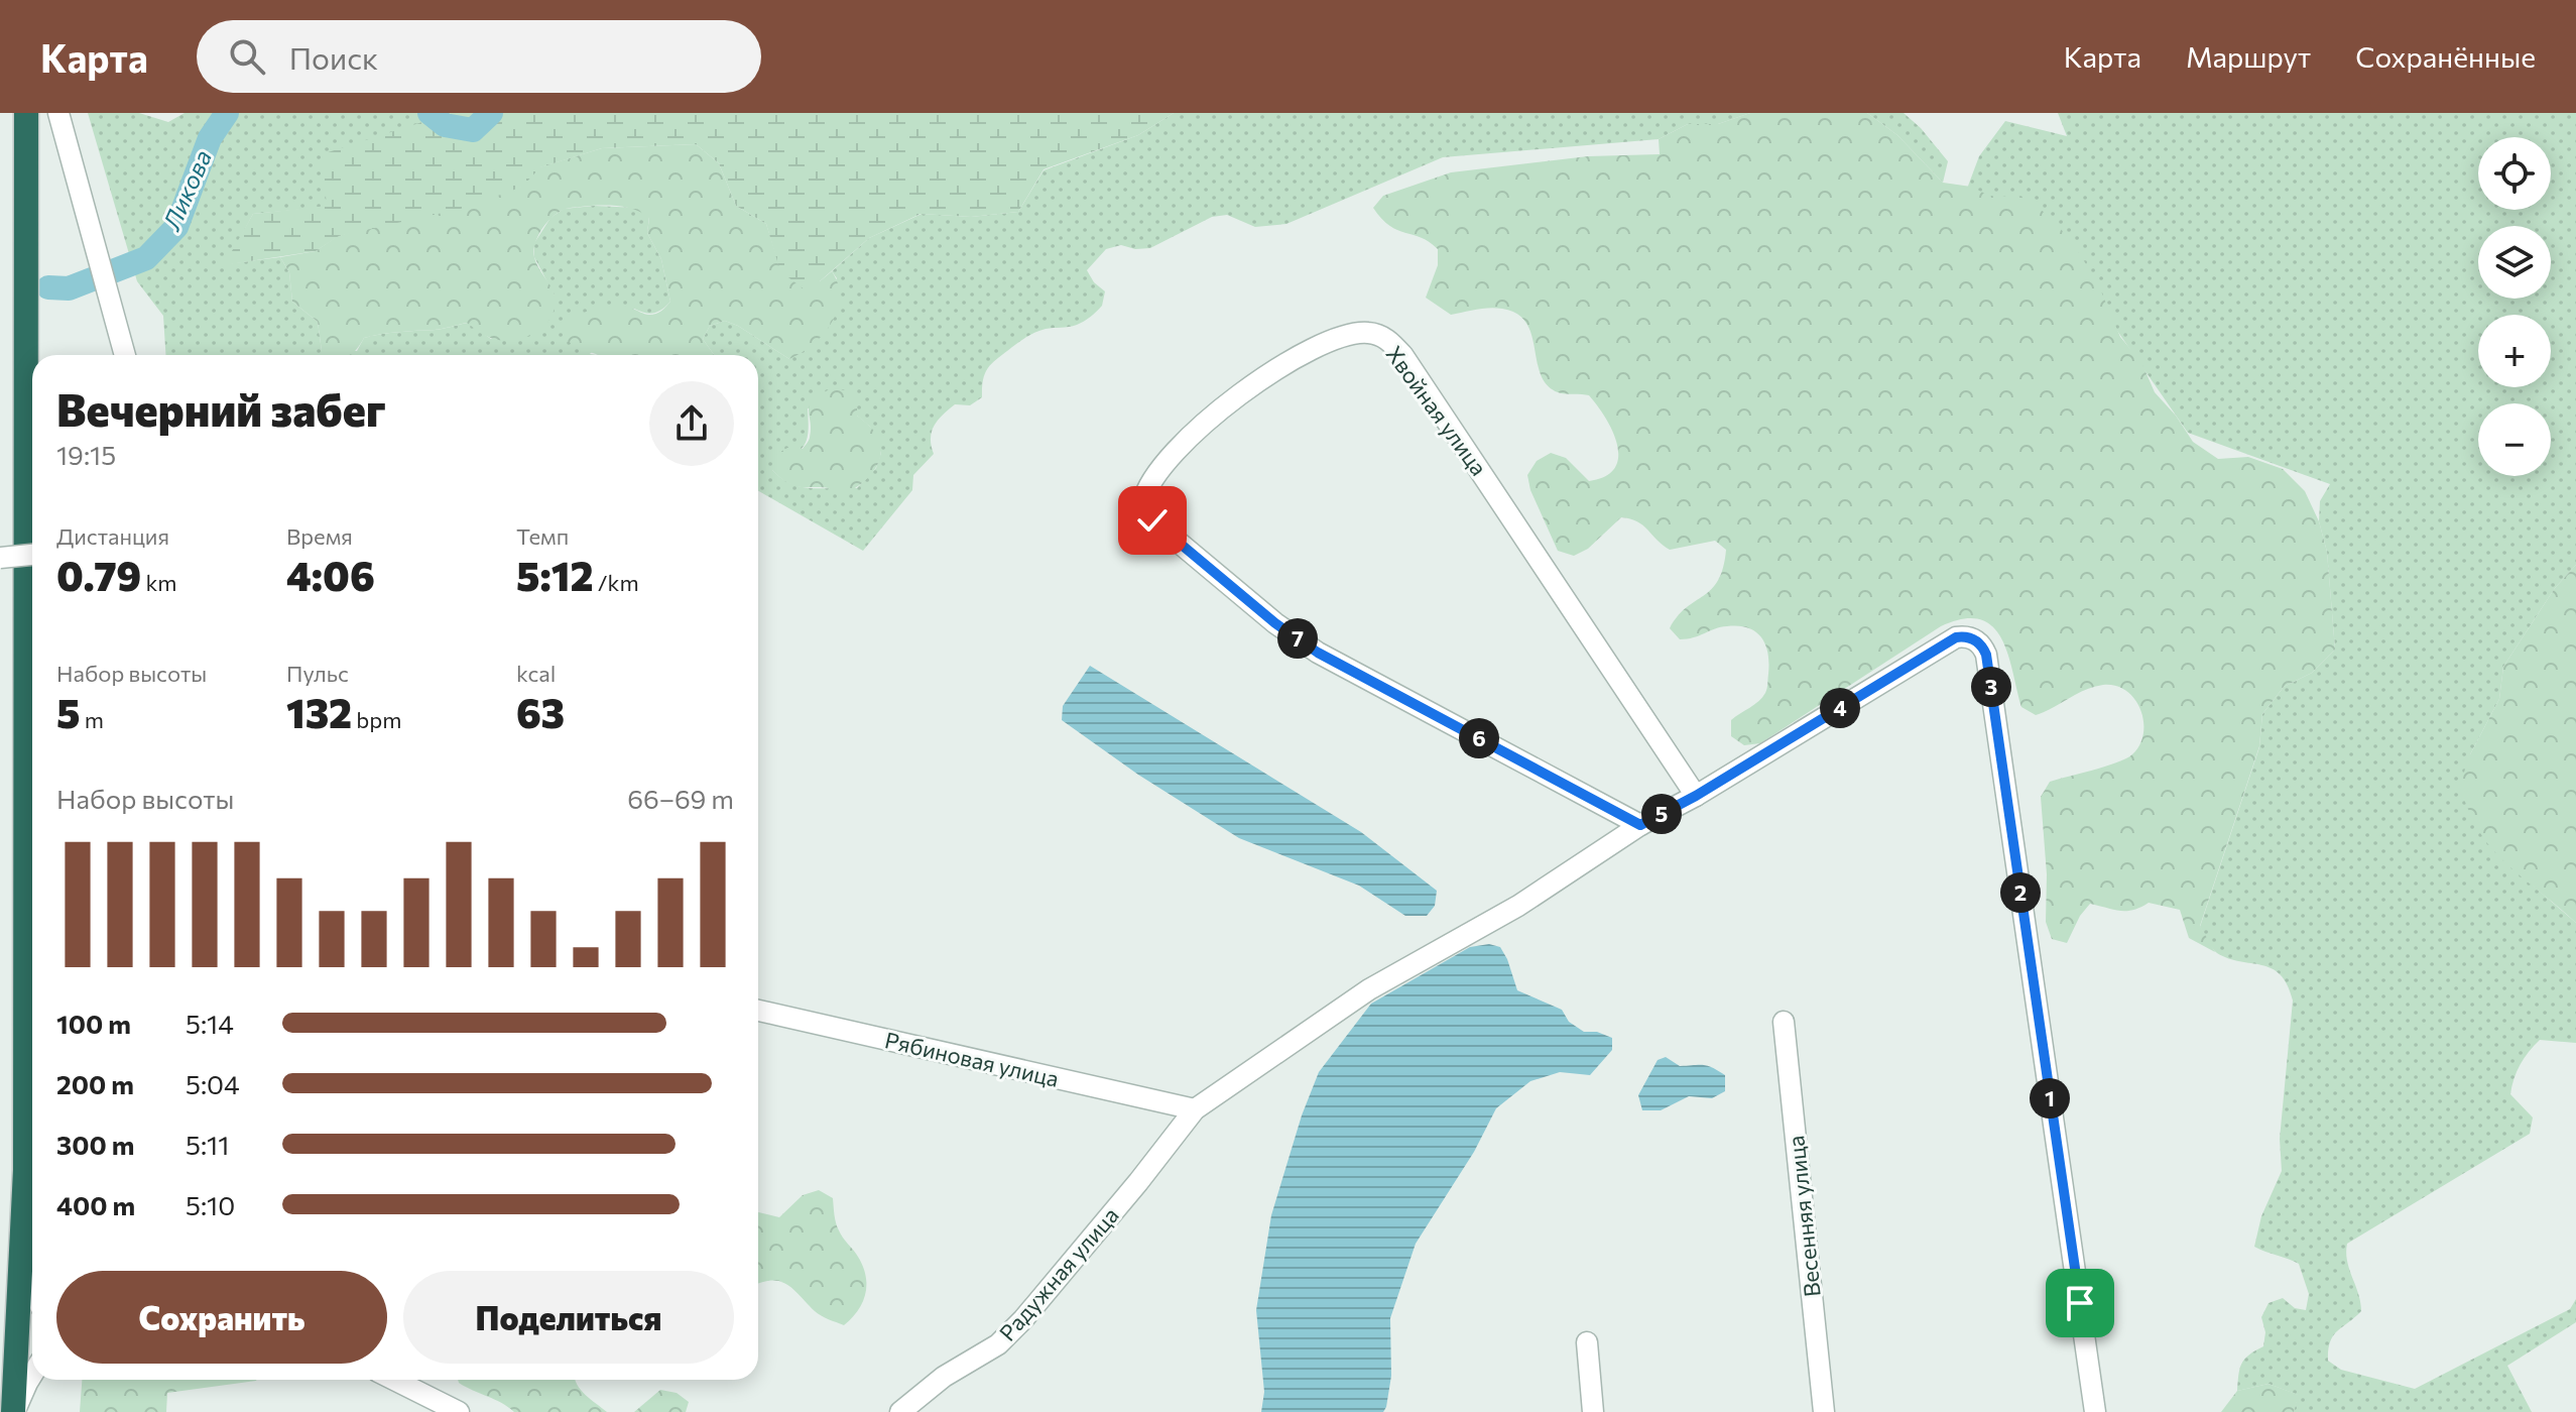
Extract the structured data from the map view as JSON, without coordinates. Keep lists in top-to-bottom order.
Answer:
{
  "streets": {
    "street": [
      "Хвойная улица",
      "Рябиновая улица",
      "Весенняя улица",
      "Радужная улица"
    ]
  },
  "crossings": [
    ["Хвойная улица", "Радужная улица"],
    ["Рябиновая улица", "Радужная улица"]
  ],
  "water": ["Ликова"],
  "page": {
    "header": "Карта",
    "search": "Поиск",
    "nav": ["Карта", "Маршрут", "Сохранённые"],
    "map_buttons": ["+", "−"],
    "heading": ["Вечерний забег", "19:15"],
    "stats": [
      ["Дистанция", "0.79 km"],
      ["Время", "4:06"],
      ["Темп", "5:12 /km"],
      ["Набор высоты", "5 m"],
      ["Пульс", "132 bpm"],
      ["kcal", "63"]
    ],
    "pins": [
      "7",
      "3",
      "4",
      "6",
      "5",
      "2",
      "1"
    ],
    "chart": ["Набор высоты", "66–69 m"],
    "list": [
      {
        "name": "100 m",
        "note": "5:14"
      },
      {
        "name": "200 m",
        "note": "5:04"
      },
      {
        "name": "300 m",
        "note": "5:11"
      },
      {
        "name": "400 m",
        "note": "5:10"
      }
    ],
    "buttons": ["Сохранить", "Поделиться"]
  }
}
